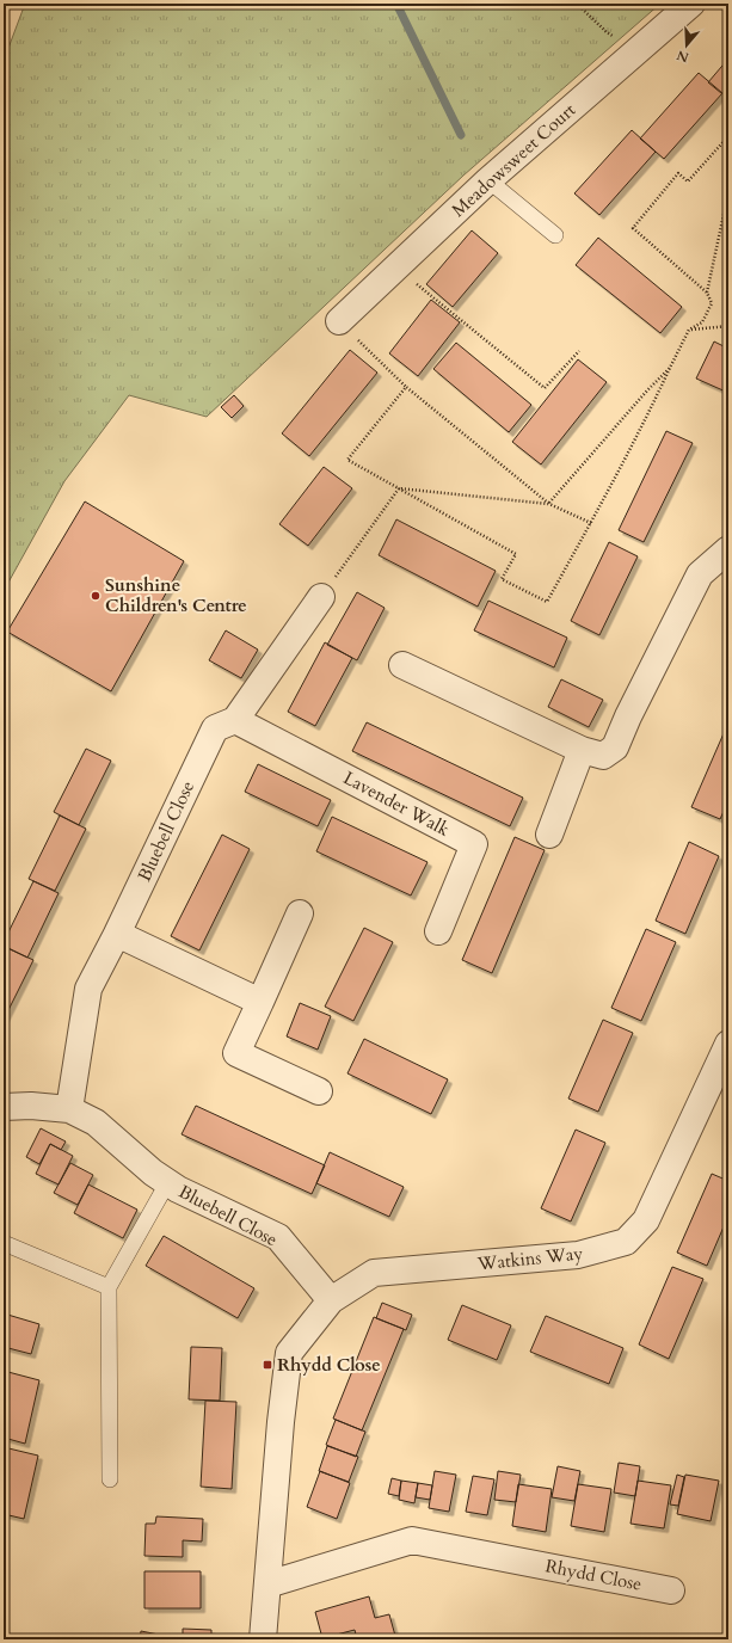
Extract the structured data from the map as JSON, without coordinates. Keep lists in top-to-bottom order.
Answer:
{
  "streets": {
    "street": [
      "Meadowsweet Court",
      "Lavender Walk",
      "Bluebell Close",
      "Watkins Way",
      "Rhydd Close"
    ]
  },
  "crossings": [
    ["Lavender Walk", "Bluebell Close"],
    ["Bluebell Close", "Watkins Way"]
  ],
  "places": {
    "other": ["Sunshine Children's Centre"],
    "transit": ["Rhydd Close"]
  },
  "north": "bottom"
}
